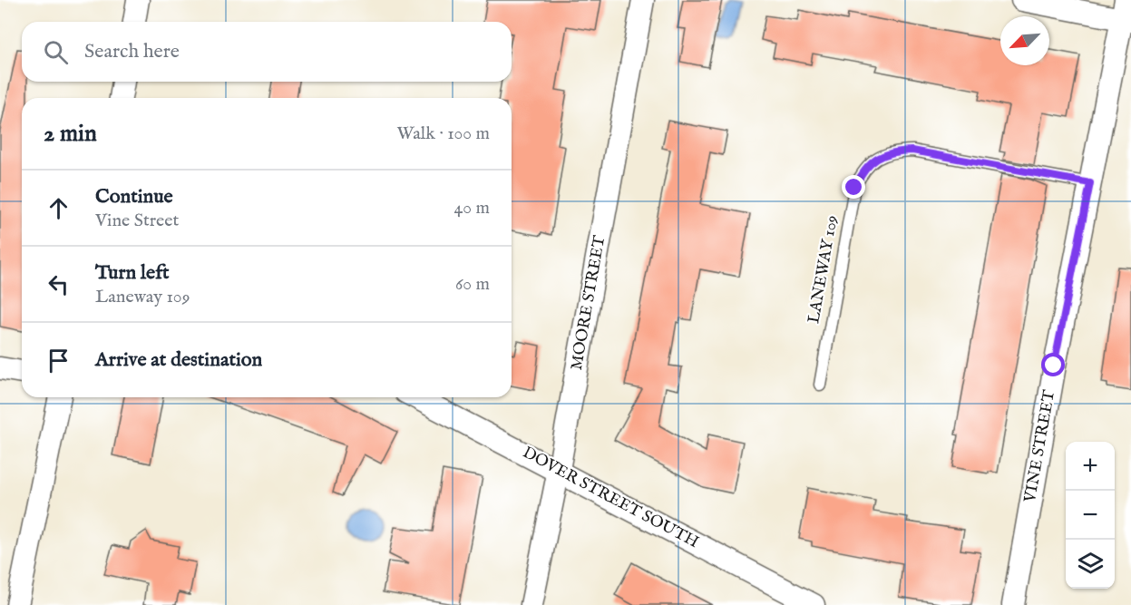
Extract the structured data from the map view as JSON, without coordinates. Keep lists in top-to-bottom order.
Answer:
{
  "streets": {
    "street": ["MOORE STREET", "VINE STREET", "DOVER STREET SOUTH"],
    "lane": ["LANEWAY 109"]
  },
  "crossings": [
    ["LANEWAY 109", "VINE STREET"],
    ["MOORE STREET", "DOVER STREET SOUTH"]
  ],
  "north": "bottom left",
  "page": {
    "search": "Search here",
    "heading": ["2 min", "Walk · 100 m"],
    "list": [
      ["Continue", "Vine Street", "40 m"],
      ["Turn left", "Laneway 109", "60 m"],
      "Arrive at destination"
    ],
    "map_buttons": ["+", "−"]
  }
}
